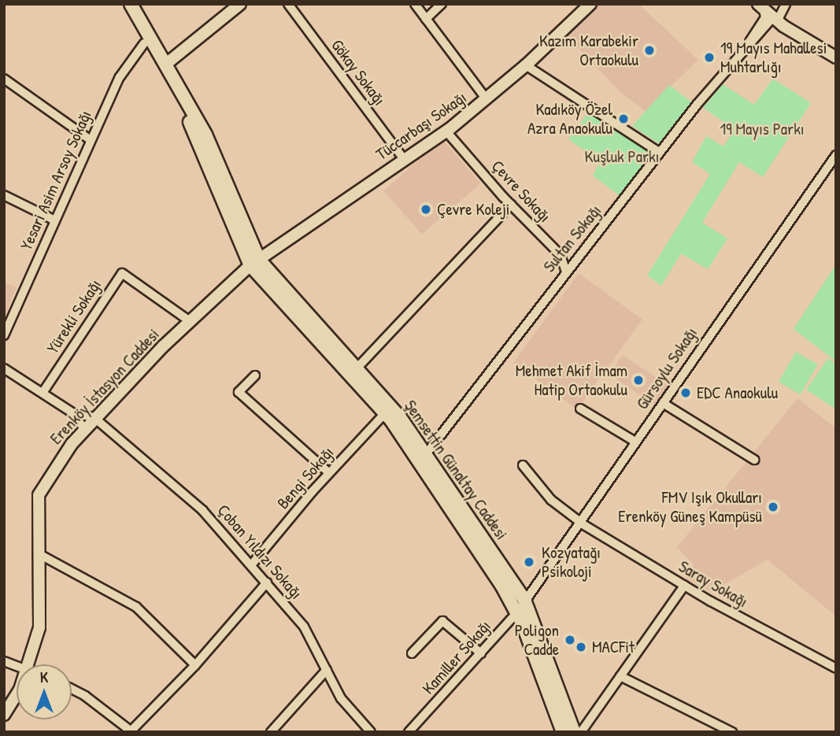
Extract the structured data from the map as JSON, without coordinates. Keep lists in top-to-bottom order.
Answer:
{
  "streets": {
    "main road": ["Şemsettin Günaltay Caddesi"],
    "street": [
      "Gökay Sokağı",
      "Tüccarbaşı Sokağı",
      "Yesari Asim Arsoy Sokağı",
      "Çevre Sokağı",
      "Sultan Sokağı",
      "Yürekli Sokağı",
      "Gürsoylu Sokağı",
      "Erenköy İstasyon Caddesi",
      "Bengi Sokağı",
      "Çoban Yıldızı Sokağı",
      "Saray Sokağı",
      "Kamiller Sokağı"
    ]
  },
  "crossings": [
    ["Gökay Sokağı", "Tüccarbaşı Sokağı"],
    ["Tüccarbaşı Sokağı", "Çevre Sokağı"],
    ["Tüccarbaşı Sokağı", "Erenköy İstasyon Caddesi"],
    ["Tüccarbaşı Sokağı", "Şemsettin Günaltay Caddesi"],
    ["Yesari Asim Arsoy Sokağı", "Şemsettin Günaltay Caddesi"],
    ["Sultan Sokağı", "Şemsettin Günaltay Caddesi"],
    ["Yürekli Sokağı", "Erenköy İstasyon Caddesi"],
    ["Gürsoylu Sokağı", "Şemsettin Günaltay Caddesi"],
    ["Gürsoylu Sokağı", "Saray Sokağı"],
    ["Gürsoylu Sokağı", "Kamiller Sokağı"],
    ["Erenköy İstasyon Caddesi", "Şemsettin Günaltay Caddesi"],
    ["Erenköy İstasyon Caddesi", "Çoban Yıldızı Sokağı"],
    ["Şemsettin Günaltay Caddesi", "Bengi Sokağı"],
    ["Şemsettin Günaltay Caddesi", "Kamiller Sokağı"],
    ["Bengi Sokağı", "Çoban Yıldızı Sokağı"]
  ],
  "parks": ["19 Mayıs Parkı", "Kuşluk Parkı"],
  "places": [
    "Kazım Karabekir Ortaokulu",
    "19 Mayıs Mahallesi Muhtarlığı",
    "Kadıköy Özel Azra Anaokulu",
    "Çevre Koleji",
    "Mehmet Akif İmam Hatip Ortaokulu",
    "EDC Anaokulu",
    "FMV Işık Okulları Erenköy Güneş Kampüsü",
    "Kozyatağı Psikoloji",
    "Poligon Cadde",
    "MACFit"
  ],
  "north": "top"
}
